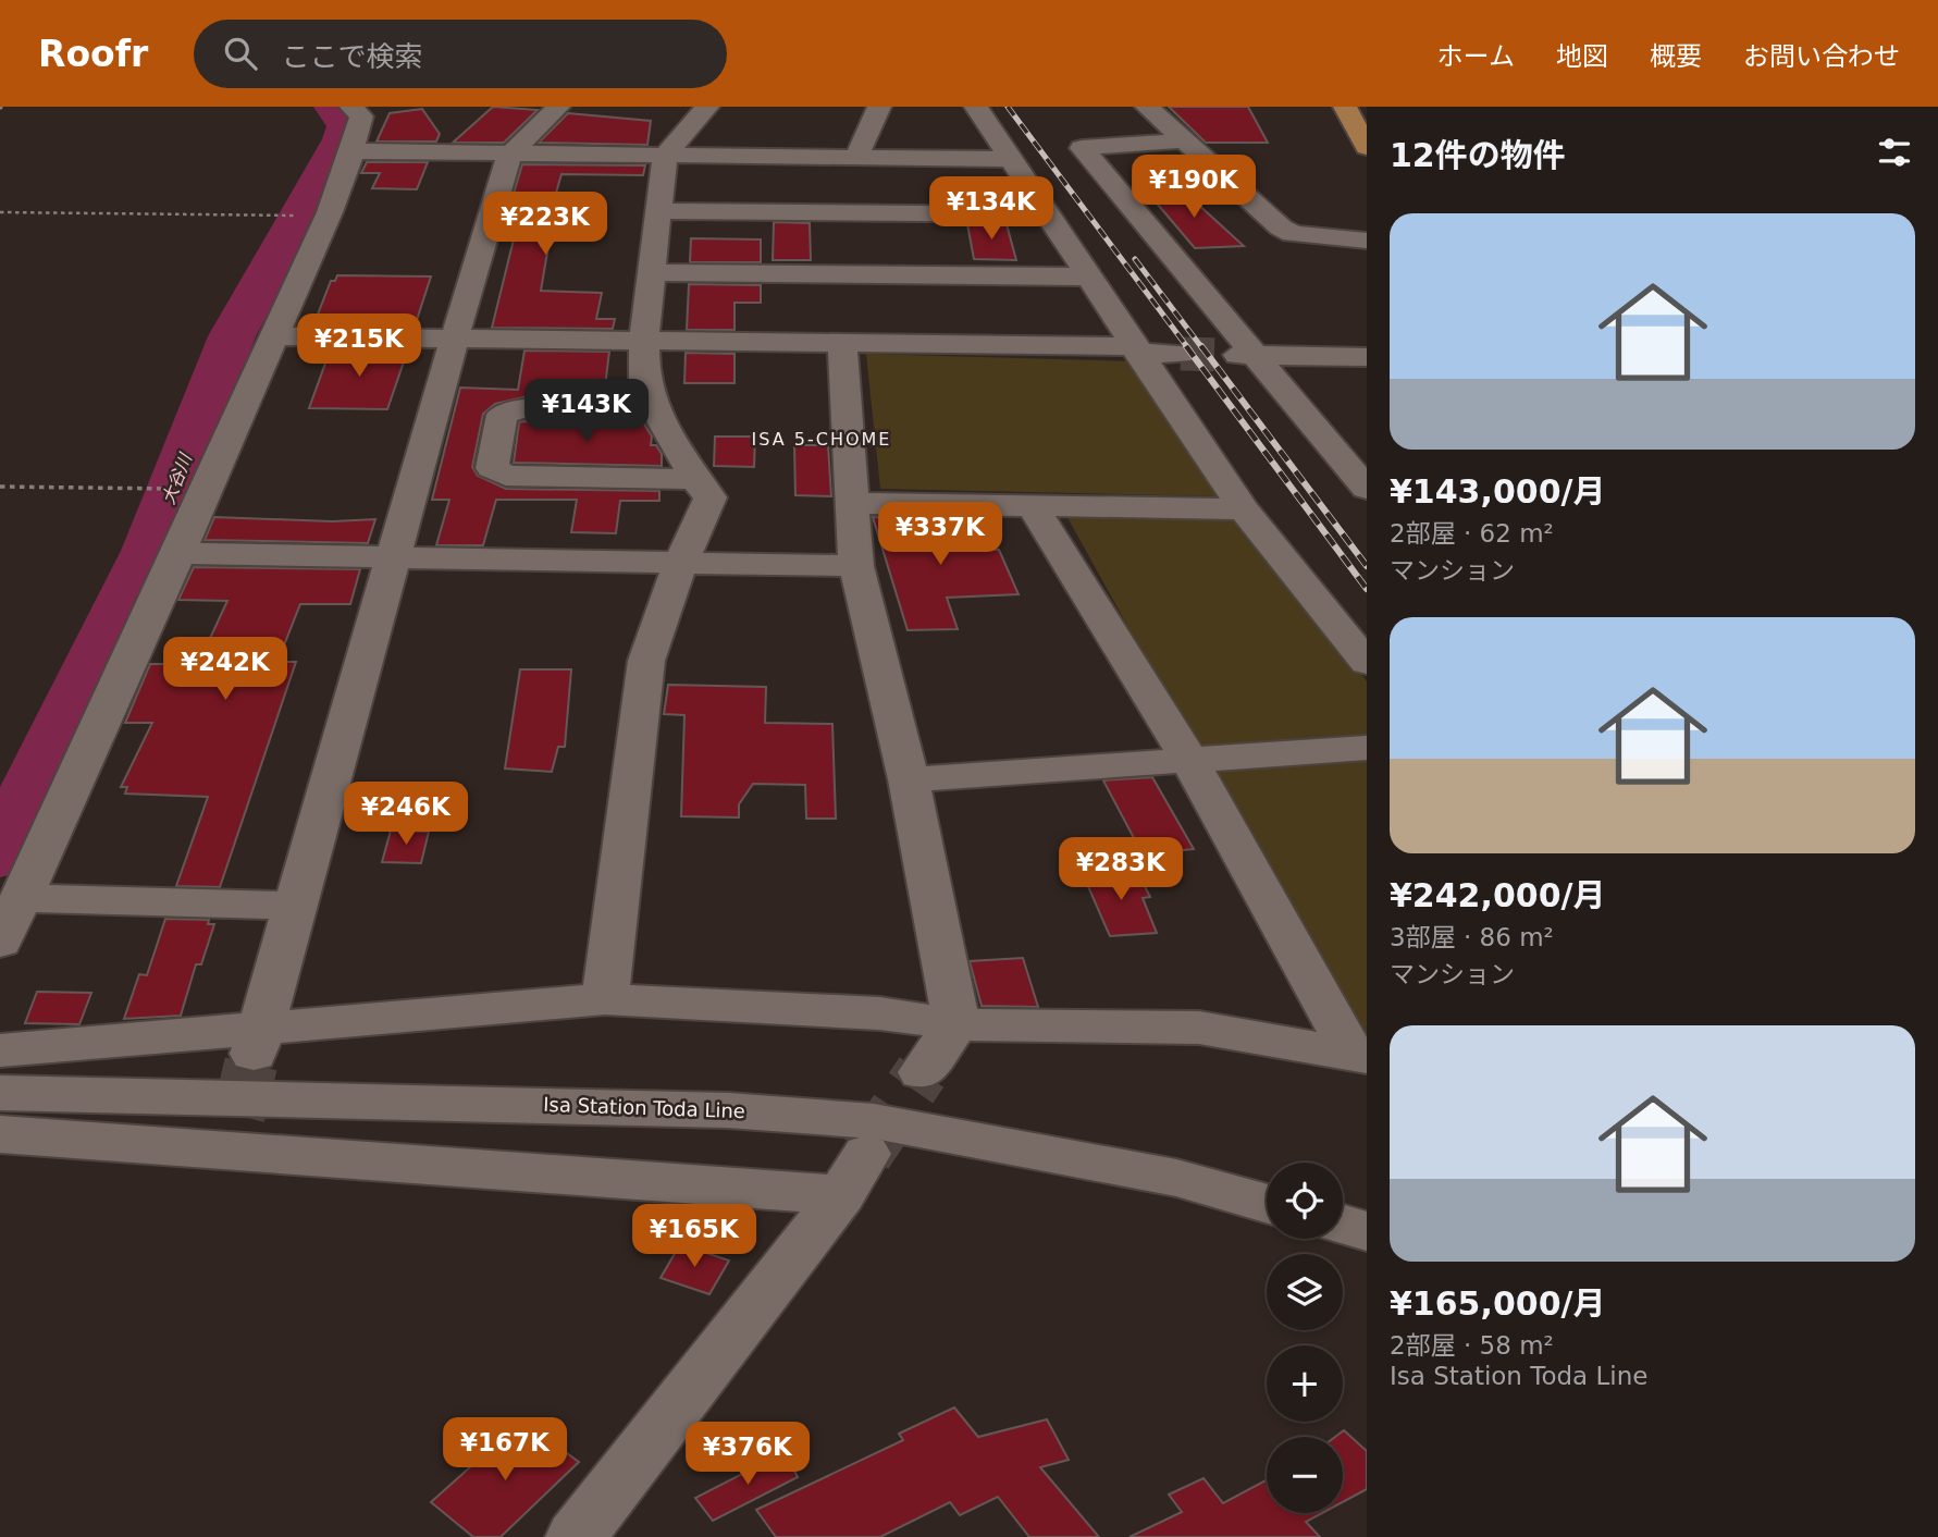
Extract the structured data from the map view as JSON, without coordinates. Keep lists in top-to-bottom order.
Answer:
{
  "streets": {
    "street": ["Isa Station Toda Line"]
  },
  "districts": ["ISA 5-CHOME"],
  "water": ["大谷川"],
  "page": {
    "header": "Roofr",
    "search": "ここで検索",
    "nav": [
      "ホーム",
      "地図",
      "概要",
      "お問い合わせ"
    ],
    "heading": "12件の物件",
    "price": [
      "¥190K",
      "¥134K",
      "¥223K",
      "¥215K",
      "¥143K",
      "¥337K",
      "¥242K",
      "¥246K",
      "¥283K",
      "¥165K",
      "¥167K",
      "¥376K"
    ],
    "list": [
      {
        "name": "¥143,000/月",
        "note": "2部屋 · 62 m² · マンション"
      },
      {
        "name": "¥242,000/月",
        "note": "3部屋 · 86 m² · マンション"
      },
      {
        "name": "¥165,000/月",
        "note": "2部屋 · 58 m² · Isa Station Toda Line"
      }
    ],
    "map_buttons": ["+", "−"]
  }
}
